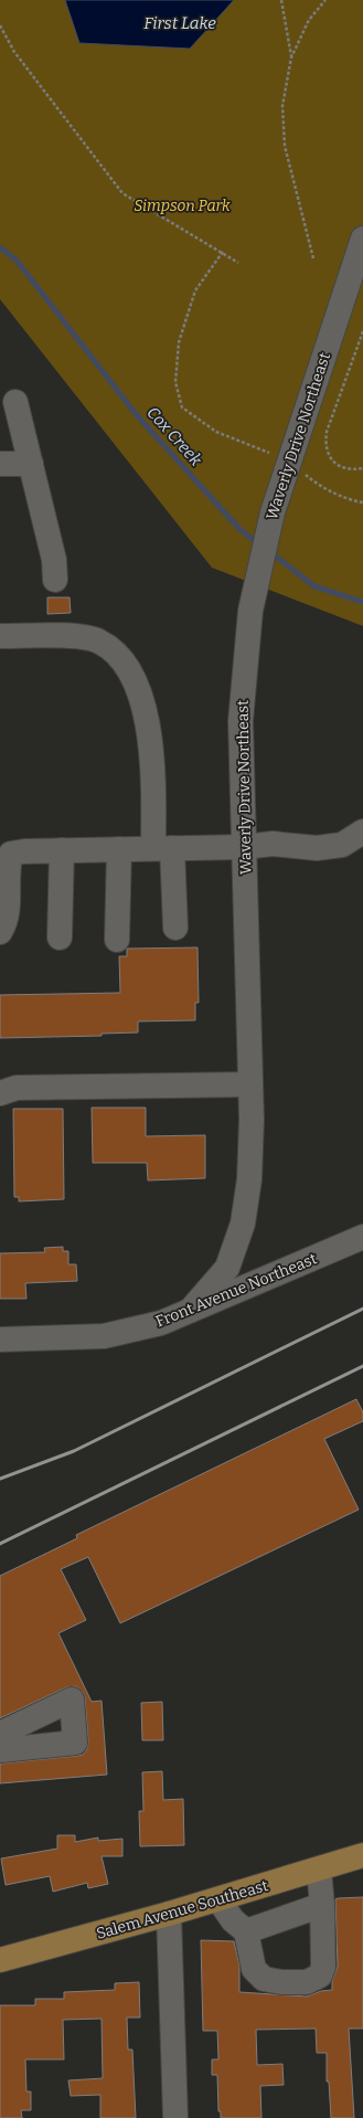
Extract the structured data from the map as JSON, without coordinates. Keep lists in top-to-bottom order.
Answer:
{
  "streets": {
    "main road": ["Salem Avenue Southeast"],
    "street": ["Waverly Drive Northeast", "Front Avenue Northeast"]
  },
  "crossings": [
    ["Waverly Drive Northeast", "Front Avenue Northeast"]
  ],
  "water": ["First Lake", "Cox Creek"],
  "parks": ["Simpson Park"]
}
